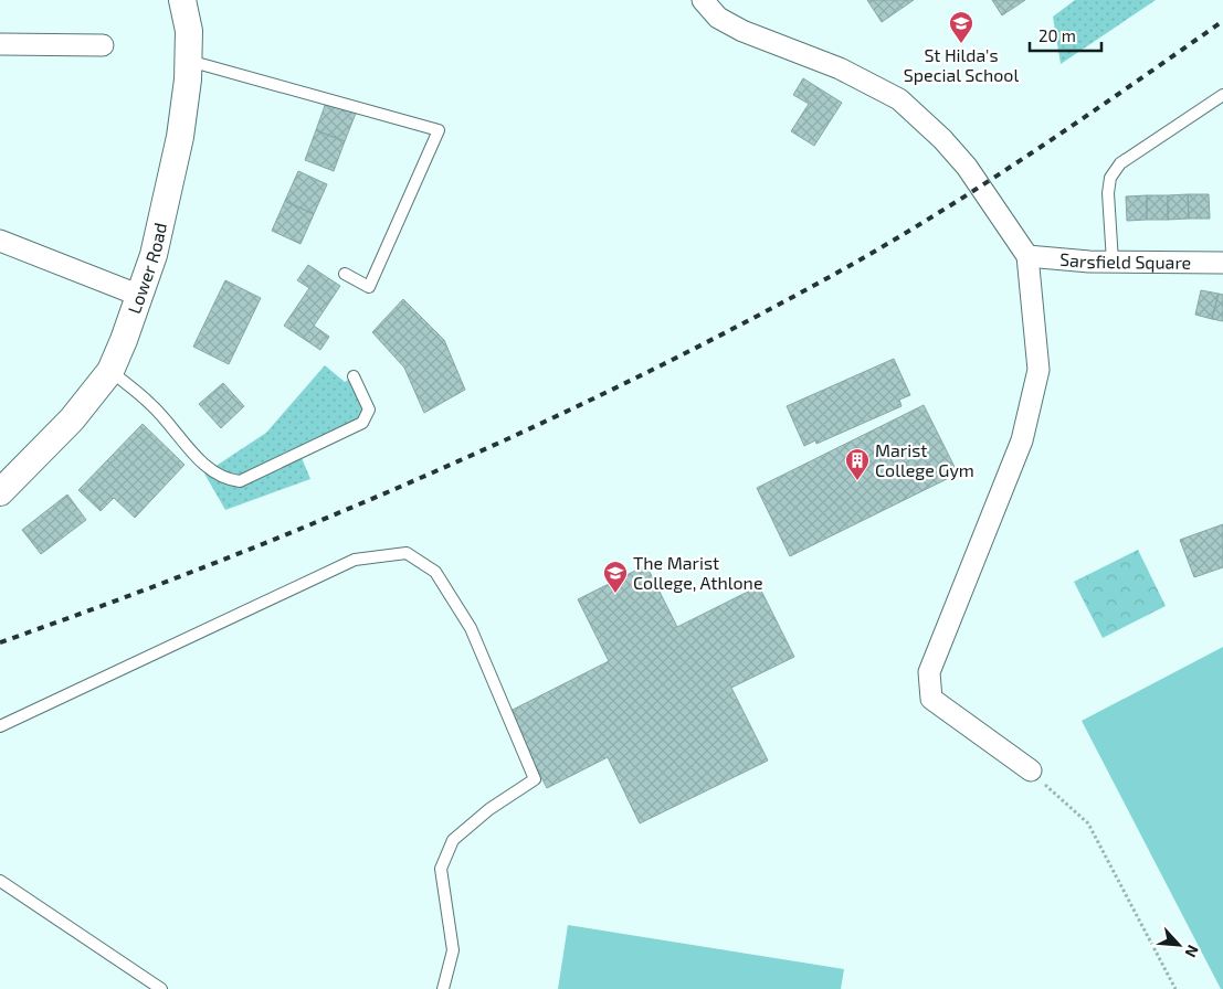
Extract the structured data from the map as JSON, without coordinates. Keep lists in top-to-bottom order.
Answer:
{
  "streets": {
    "street": ["Sarsfield Square", "Lower Road"]
  },
  "places": {
    "school or university": ["St Hilda's Special School", "The Marist College, Athlone"],
    "building": ["Marist College Gym"]
  },
  "scale_bar": "20 m",
  "north": "bottom right"
}
